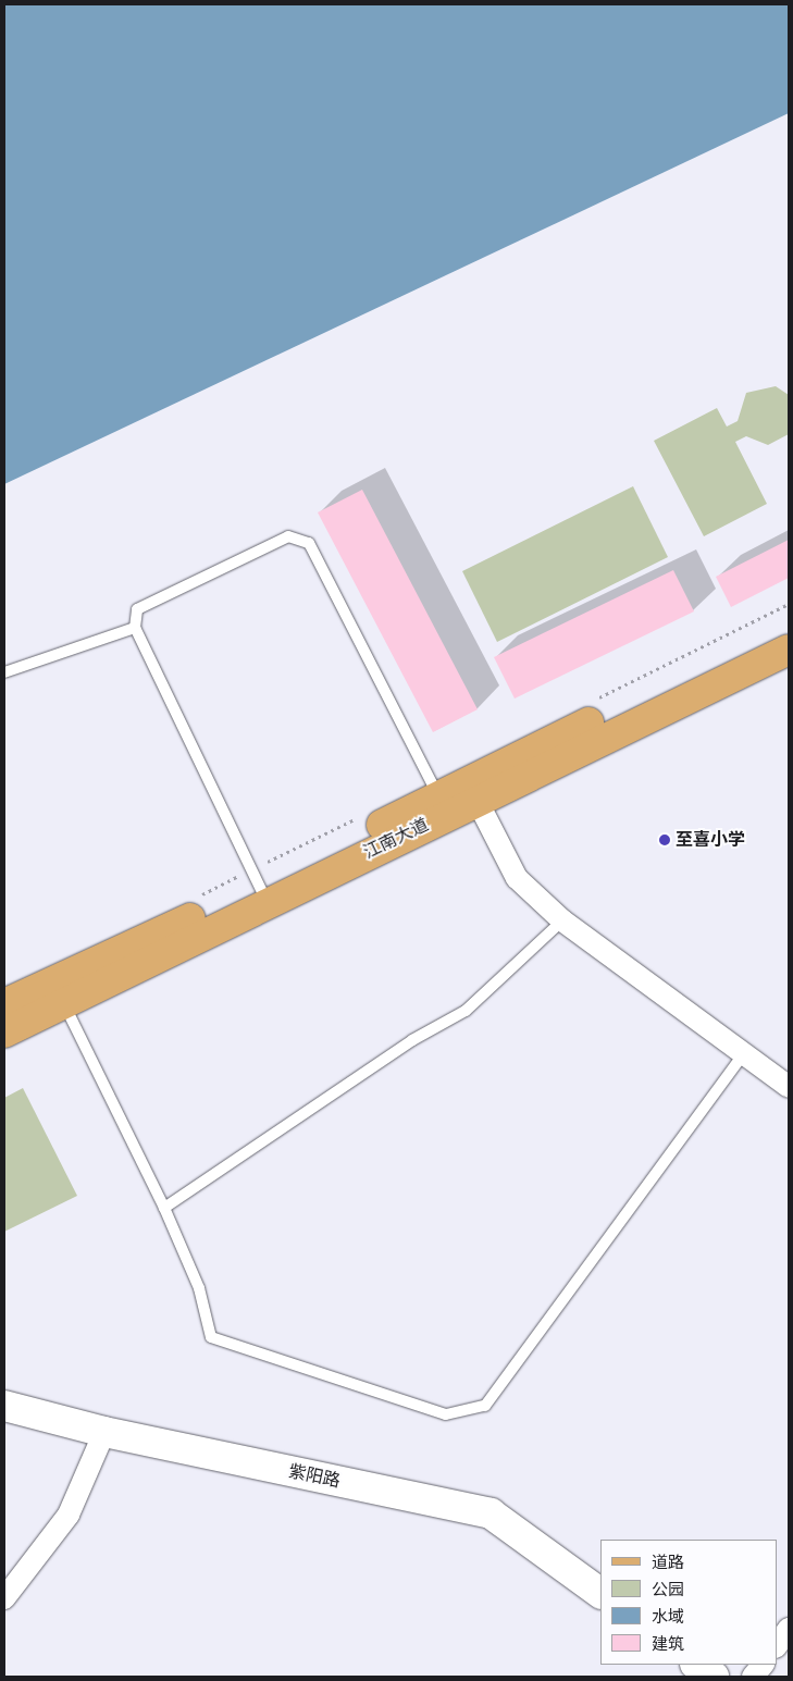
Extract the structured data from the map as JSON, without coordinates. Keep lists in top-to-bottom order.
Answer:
{
  "streets": {
    "main road": ["江南大道"],
    "street": ["紫阳路"]
  },
  "places": ["至喜小学"],
  "legend": [
    "道路",
    "公园",
    "水域",
    "建筑"
  ]
}
